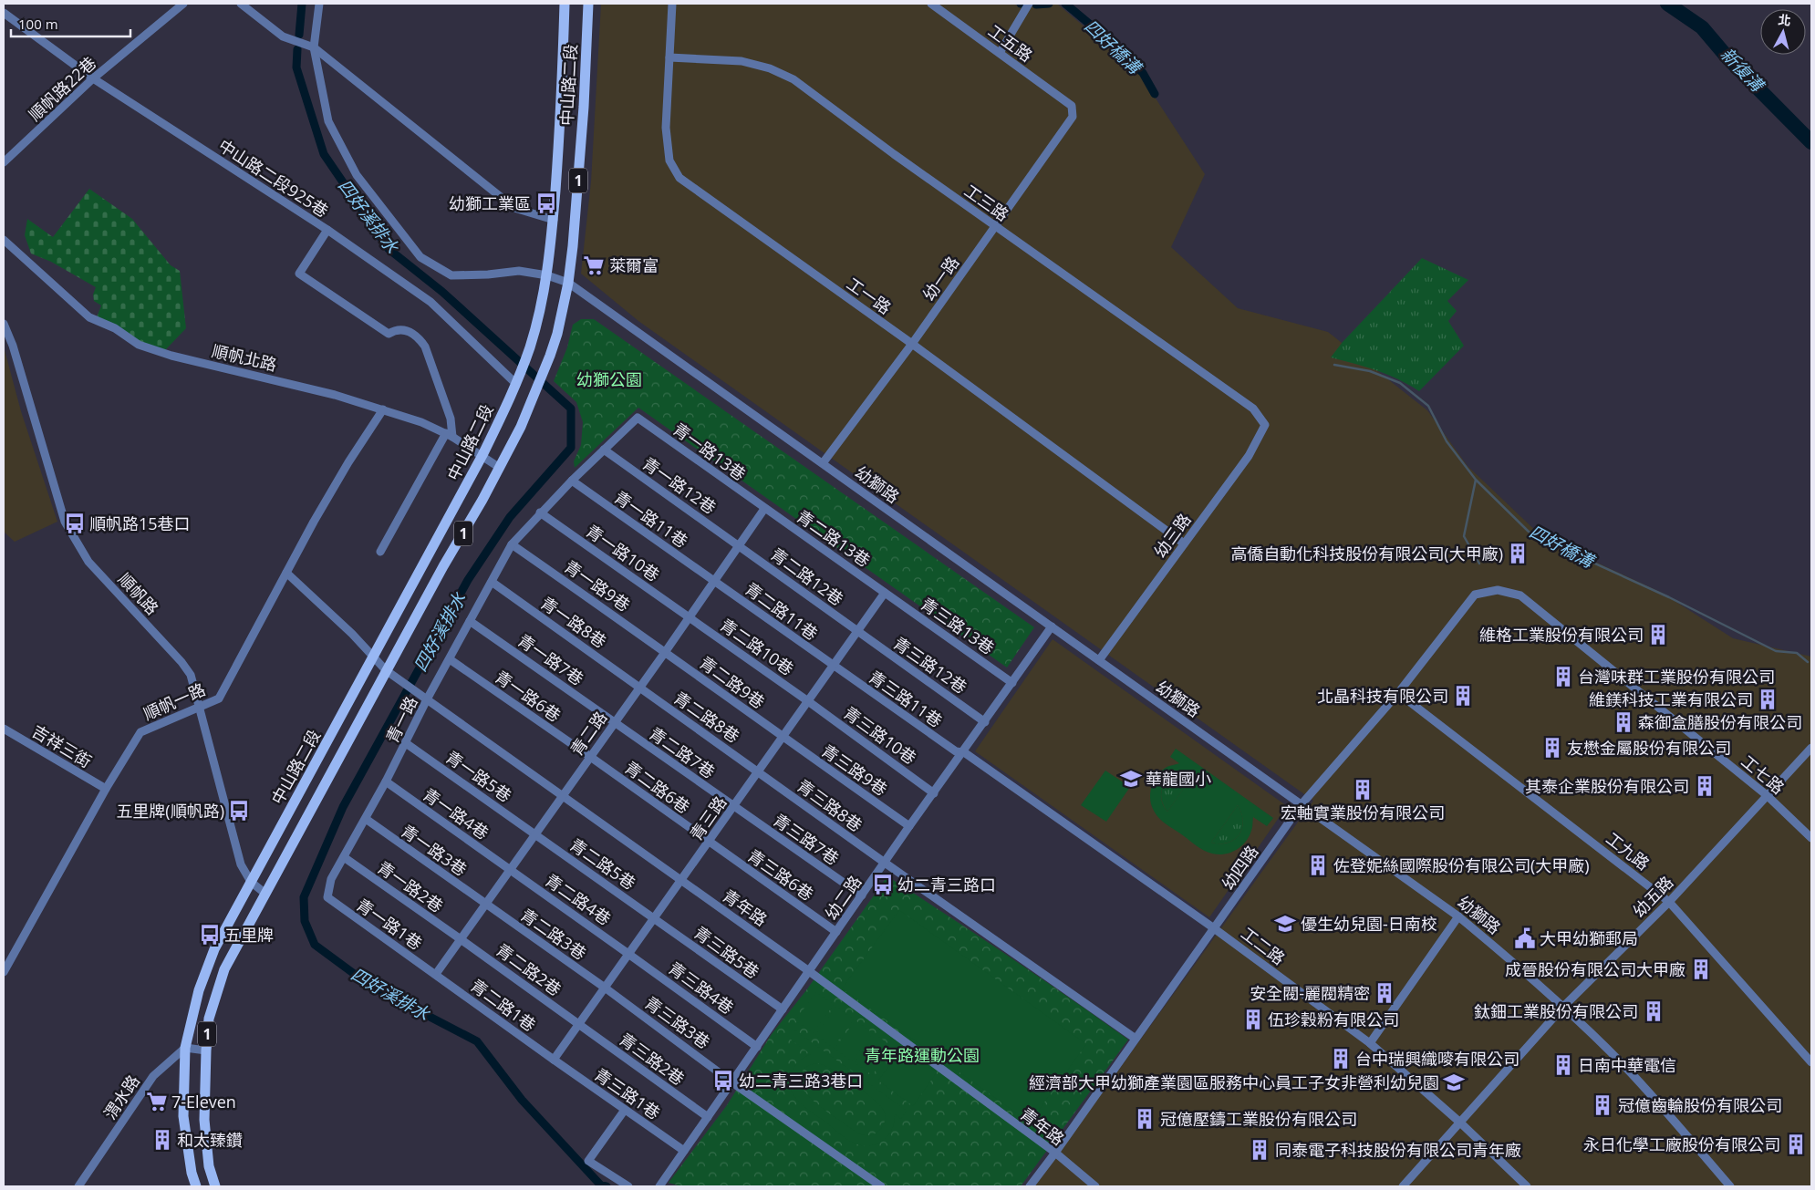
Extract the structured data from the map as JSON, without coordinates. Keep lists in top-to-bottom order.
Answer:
{
  "streets": {
    "main road": ["中山路二段", "1"],
    "street": [
      "工五路",
      "順帆路22巷",
      "中山路二段925巷",
      "工三路",
      "幼一路",
      "工一路",
      "順帆北路",
      "青一路13巷",
      "幼獅路",
      "青一路12巷",
      "青一路11巷",
      "幼三路",
      "青二路13巷",
      "青一路10巷",
      "青二路12巷",
      "青一路9巷",
      "順帆路",
      "青二路11巷",
      "青一路8巷",
      "青三路13巷",
      "青二路10巷",
      "青一路7巷",
      "青三路12巷",
      "青二路9巷",
      "青一路6巷",
      "青三路11巷",
      "順帆一路",
      "青二路8巷",
      "青一路",
      "青二路",
      "青三路10巷",
      "吉祥三街",
      "青二路7巷",
      "青三路9巷",
      "工七路",
      "青一路5巷",
      "青二路6巷",
      "青三路8巷",
      "青一路4巷",
      "青三路",
      "青三路7巷",
      "青一路3巷",
      "工九路",
      "青二路5巷",
      "幼四路",
      "青三路6巷",
      "青一路2巷",
      "幼五路",
      "幼二路",
      "青二路4巷",
      "青年路",
      "青一路1巷",
      "青二路3巷",
      "工二路",
      "青三路5巷",
      "青二路2巷",
      "青三路4巷",
      "青二路1巷",
      "青三路3巷",
      "青三路2巷",
      "青三路1巷",
      "渭水路"
    ]
  },
  "crossings": [
    ["工五路", "幼一路"],
    ["中山路二段", "中山路二段925巷"],
    ["中山路二段", "順帆北路"],
    ["中山路二段", "幼獅路"],
    ["中山路二段", "順帆路"],
    ["中山路二段", "青年路"],
    ["中山路二段", "渭水路"],
    ["順帆路22巷", "中山路二段925巷"],
    ["工三路", "幼一路"],
    ["工三路", "工一路"],
    ["工三路", "幼三路"],
    ["幼一路", "工一路"],
    ["幼一路", "幼獅路"],
    ["工一路", "幼三路"],
    ["順帆北路", "順帆一路"],
    ["青一路13巷", "青二路13巷"],
    ["青一路13巷", "青一路"],
    ["青一路13巷", "青二路"],
    ["幼獅路", "幼三路"],
    ["幼獅路", "幼四路"],
    ["幼獅路", "幼五路"],
    ["幼獅路", "幼二路"],
    ["青一路12巷", "青二路12巷"],
    ["青一路12巷", "青一路"],
    ["青一路12巷", "青二路"],
    ["青一路11巷", "青二路11巷"],
    ["青一路11巷", "青一路"],
    ["青一路11巷", "青二路"],
    ["青二路13巷", "青三路13巷"],
    ["青二路13巷", "青二路"],
    ["青二路13巷", "青三路"],
    ["青一路10巷", "青二路10巷"],
    ["青一路10巷", "青一路"],
    ["青一路10巷", "青二路"],
    ["青二路12巷", "青三路12巷"],
    ["青二路12巷", "青二路"],
    ["青二路12巷", "青三路"],
    ["青一路9巷", "青二路9巷"],
    ["青一路9巷", "青一路"],
    ["青一路9巷", "青二路"],
    ["順帆路", "順帆一路"],
    ["青二路11巷", "青三路11巷"],
    ["青二路11巷", "青二路"],
    ["青二路11巷", "青三路"],
    ["青一路8巷", "青二路8巷"],
    ["青一路8巷", "青一路"],
    ["青一路8巷", "青二路"],
    ["青三路13巷", "青三路"],
    ["青三路13巷", "幼二路"],
    ["青二路10巷", "青二路"],
    ["青二路10巷", "青三路10巷"],
    ["青二路10巷", "青三路"],
    ["青一路7巷", "青一路"],
    ["青一路7巷", "青二路"],
    ["青一路7巷", "青二路7巷"],
    ["青三路12巷", "青三路"],
    ["青三路12巷", "幼二路"],
    ["青二路9巷", "青二路"],
    ["青二路9巷", "青三路9巷"],
    ["青二路9巷", "青三路"],
    ["青一路6巷", "青一路"],
    ["青一路6巷", "青二路"],
    ["青一路6巷", "青二路6巷"],
    ["青三路11巷", "青三路"],
    ["青三路11巷", "幼二路"],
    ["青三路11巷", "工二路"],
    ["順帆一路", "吉祥三街"],
    ["順帆一路", "青年路"],
    ["青二路8巷", "青二路"],
    ["青二路8巷", "青三路8巷"],
    ["青二路8巷", "青三路"],
    ["青一路", "青一路5巷"],
    ["青一路", "青一路4巷"],
    ["青一路", "青一路3巷"],
    ["青一路", "青一路2巷"],
    ["青一路", "青年路"],
    ["青一路", "青一路1巷"],
    ["青二路", "青二路7巷"],
    ["青二路", "青一路5巷"],
    ["青二路", "青二路6巷"],
    ["青二路", "青一路4巷"],
    ["青二路", "青一路3巷"],
    ["青二路", "青二路5巷"],
    ["青二路", "青一路2巷"],
    ["青二路", "青二路4巷"],
    ["青二路", "青年路"],
    ["青二路", "青一路1巷"],
    ["青二路", "青二路3巷"],
    ["青二路", "青二路2巷"],
    ["青二路", "青二路1巷"],
    ["青三路10巷", "青三路"],
    ["青三路10巷", "幼二路"],
    ["青二路7巷", "青三路"],
    ["青二路7巷", "青三路7巷"],
    ["青三路9巷", "青三路"],
    ["青三路9巷", "幼二路"],
    ["工七路", "幼四路"],
    ["工七路", "幼五路"],
    ["青一路5巷", "青二路5巷"],
    ["青二路6巷", "青三路"],
    ["青二路6巷", "青三路6巷"],
    ["青三路8巷", "青三路"],
    ["青三路8巷", "幼四路"],
    ["青三路8巷", "幼二路"],
    ["青一路4巷", "青二路4巷"],
    ["青三路", "青三路7巷"],
    ["青三路", "青二路5巷"],
    ["青三路", "青三路6巷"],
    ["青三路", "青二路4巷"],
    ["青三路", "青年路"],
    ["青三路", "青二路3巷"],
    ["青三路", "青三路5巷"],
    ["青三路", "青二路2巷"],
    ["青三路", "青三路4巷"],
    ["青三路", "青二路1巷"],
    ["青三路", "青三路3巷"],
    ["青三路", "青三路2巷"],
    ["青三路", "青三路1巷"],
    ["青三路7巷", "幼二路"],
    ["青一路3巷", "青二路3巷"],
    ["工九路", "幼四路"],
    ["工九路", "幼五路"],
    ["青二路5巷", "青三路5巷"],
    ["幼四路", "青年路"],
    ["幼四路", "工二路"],
    ["青三路6巷", "幼二路"],
    ["青一路2巷", "青二路2巷"],
    ["幼五路", "工二路"],
    ["幼二路", "青年路"],
    ["幼二路", "工二路"],
    ["幼二路", "青三路5巷"],
    ["幼二路", "青三路4巷"],
    ["幼二路", "青三路3巷"],
    ["幼二路", "青三路2巷"],
    ["幼二路", "青三路1巷"],
    ["青二路4巷", "青三路4巷"],
    ["青一路1巷", "青二路1巷"],
    ["青二路3巷", "青三路3巷"],
    ["青二路2巷", "青三路2巷"],
    ["青二路1巷", "青三路1巷"]
  ],
  "water": ["四好橋溝", "新復溝", "四好溪排水"],
  "parks": ["幼獅公園", "青年路運動公園"],
  "places": {
    "bus stop": [
      "幼獅工業區",
      "順帆路15巷口",
      "五里牌(順帆路)",
      "幼二青三路口",
      "五里牌",
      "幼二青三路3巷口"
    ],
    "supermarket": ["萊爾富", "7-Eleven"],
    "building": [
      "高僑自動化科技股份有限公司(大甲廠)",
      "維格工業股份有限公司",
      "台灣味群工業股份有限公司",
      "北晶科技有限公司",
      "維鎂科技工業有限公司",
      "森御盒膳股份有限公司",
      "友懋金屬股份有限公司",
      "其泰企業股份有限公司",
      "宏軸實業股份有限公司",
      "佐登妮絲國際股份有限公司(大甲廠)",
      "成晉股份有限公司大甲廠",
      "安全閥-麗閥精密",
      "鈦鈿工業股份有限公司",
      "伍珍穀粉有限公司",
      "台中瑞興織嘜有限公司",
      "日南中華電信",
      "冠億齒輪股份有限公司",
      "冠億壓鑄工業股份有限公司",
      "和太臻鑽",
      "永日化學工廠股份有限公司",
      "同泰電子科技股份有限公司青年廠"
    ],
    "school or university": ["華龍國小", "優生幼兒園-日南校", "經濟部大甲幼獅產業園區服務中心員工子女非營利幼兒園"],
    "public building": ["大甲幼獅郵局"]
  },
  "scale_bar": "100 m",
  "north": "top"
}
